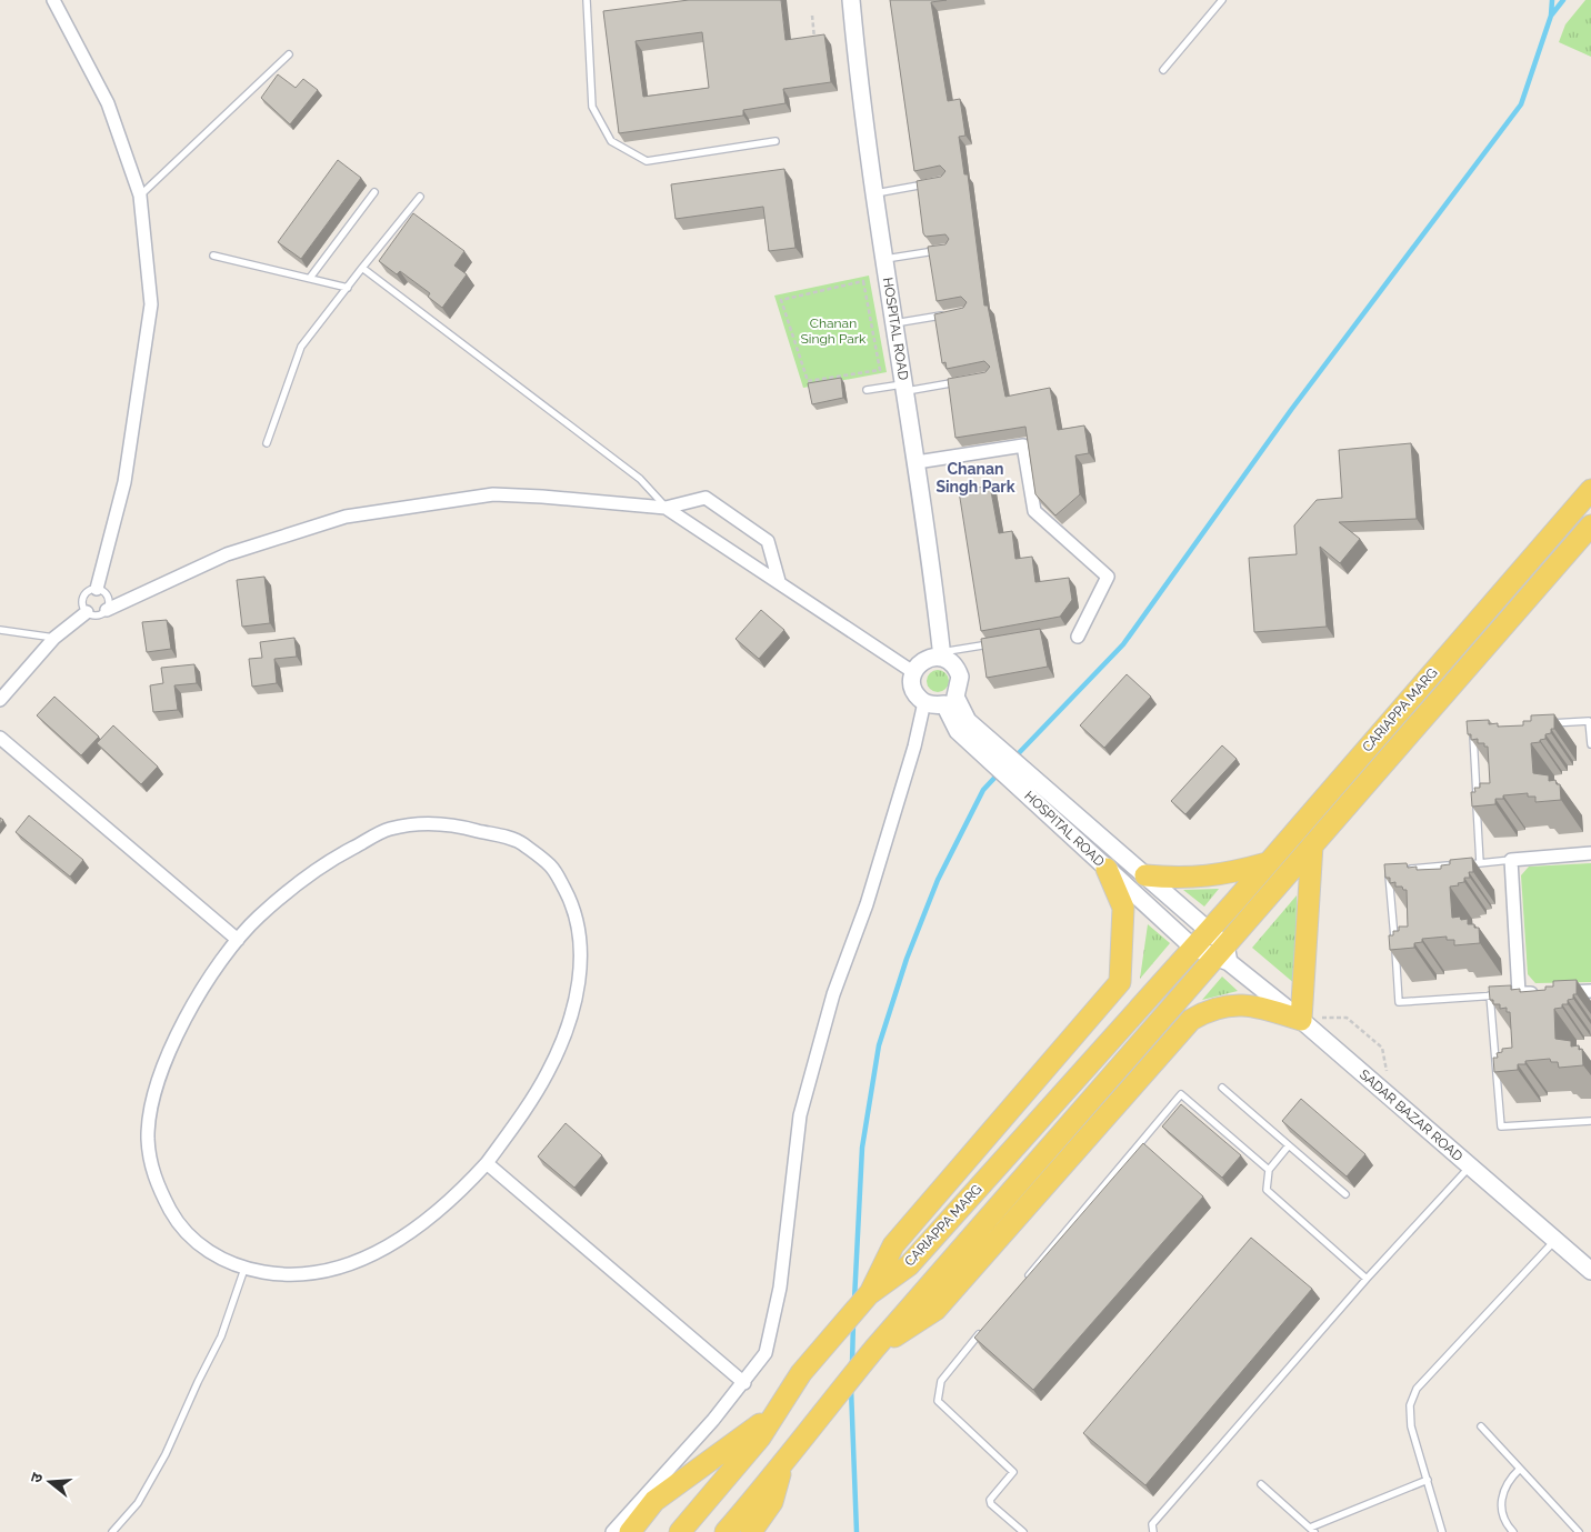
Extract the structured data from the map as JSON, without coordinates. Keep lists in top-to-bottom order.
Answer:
{
  "streets": {
    "main road": ["CARIAPPA MARG"],
    "street": ["HOSPITAL ROAD", "SADAR BAZAR ROAD"]
  },
  "crossings": [
    ["HOSPITAL ROAD", "CARIAPPA MARG"],
    ["HOSPITAL ROAD", "SADAR BAZAR ROAD"],
    ["CARIAPPA MARG", "SADAR BAZAR ROAD"]
  ],
  "districts": ["Chanan Singh Park"],
  "parks": ["Chanan Singh Park"],
  "north": "left"
}
